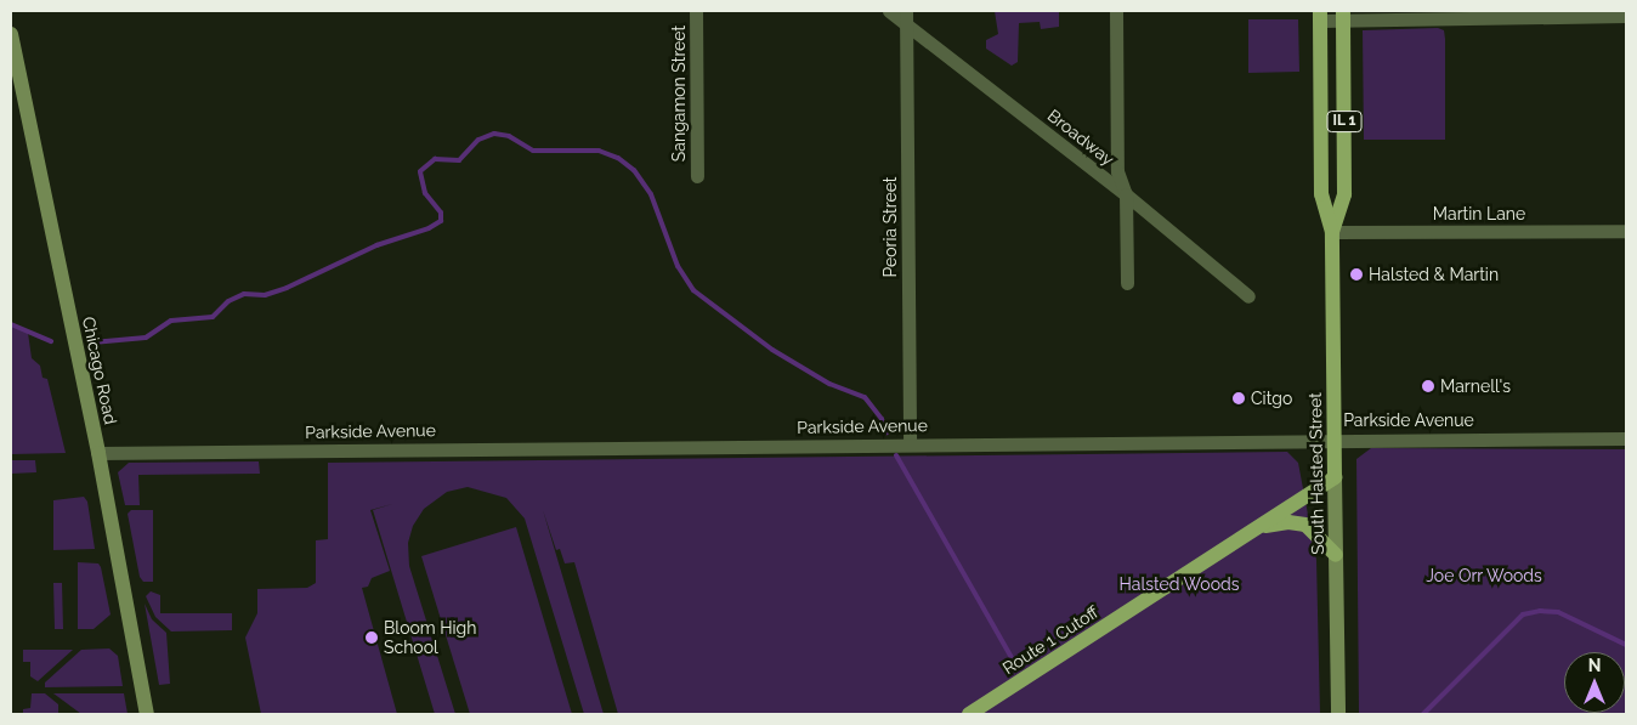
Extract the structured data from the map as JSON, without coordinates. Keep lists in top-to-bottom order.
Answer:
{
  "streets": {
    "main road": ["IL 1", "South Halsted Street", "Route 1 Cutoff"],
    "street": [
      "Sangamon Street",
      "Broadway",
      "Martin Lane",
      "Peoria Street",
      "Chicago Road",
      "Parkside Avenue"
    ]
  },
  "crossings": [
    ["Broadway", "Peoria Street"],
    ["Martin Lane", "South Halsted Street"],
    ["Peoria Street", "Parkside Avenue"],
    ["Chicago Road", "Parkside Avenue"],
    ["Parkside Avenue", "South Halsted Street"],
    ["South Halsted Street", "Route 1 Cutoff"]
  ],
  "parks": ["Joe Orr Woods", "Halsted Woods"],
  "places": [
    "Halsted & Martin",
    "Marnell's",
    "Citgo",
    "Bloom High School"
  ],
  "north": "top"
}
